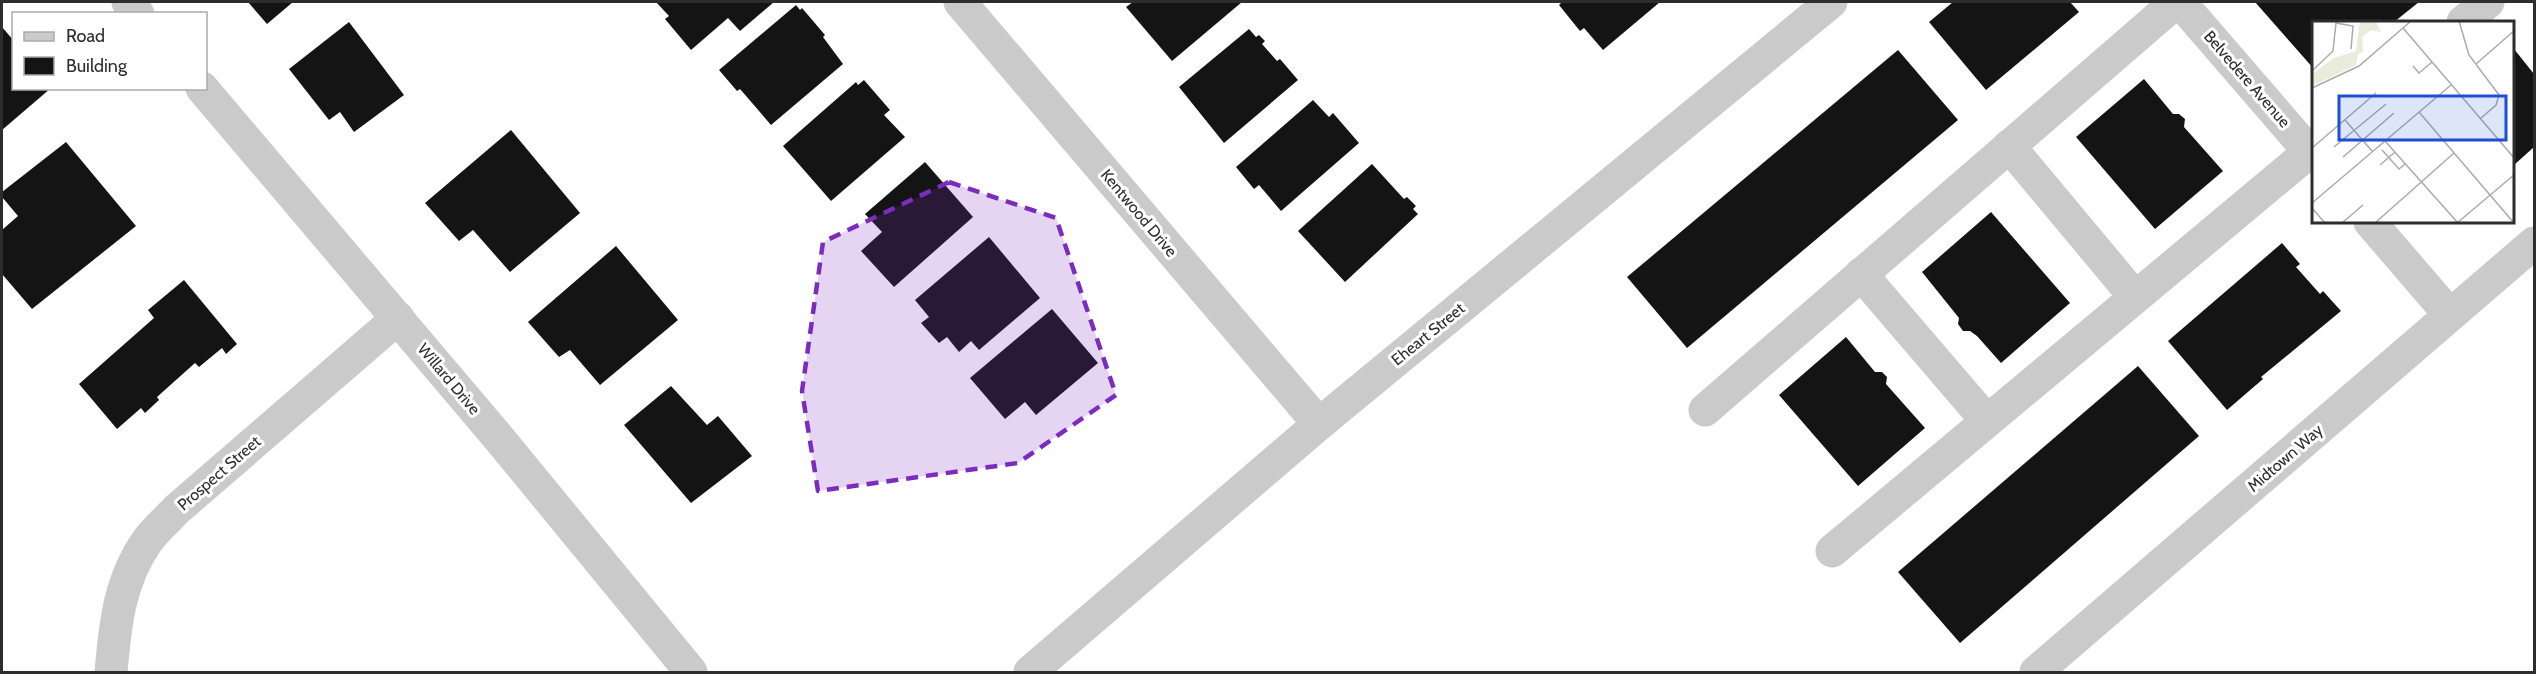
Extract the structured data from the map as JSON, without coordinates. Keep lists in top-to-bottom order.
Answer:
{
  "streets": {
    "street": [
      "Belvedere Avenue",
      "Kentwood Drive",
      "Eheart Street",
      "Willard Drive",
      "Midtown Way",
      "Prospect Street"
    ]
  },
  "crossings": [
    ["Kentwood Drive", "Eheart Street"],
    ["Willard Drive", "Prospect Street"]
  ],
  "legend": ["Road", "Building"]
}
